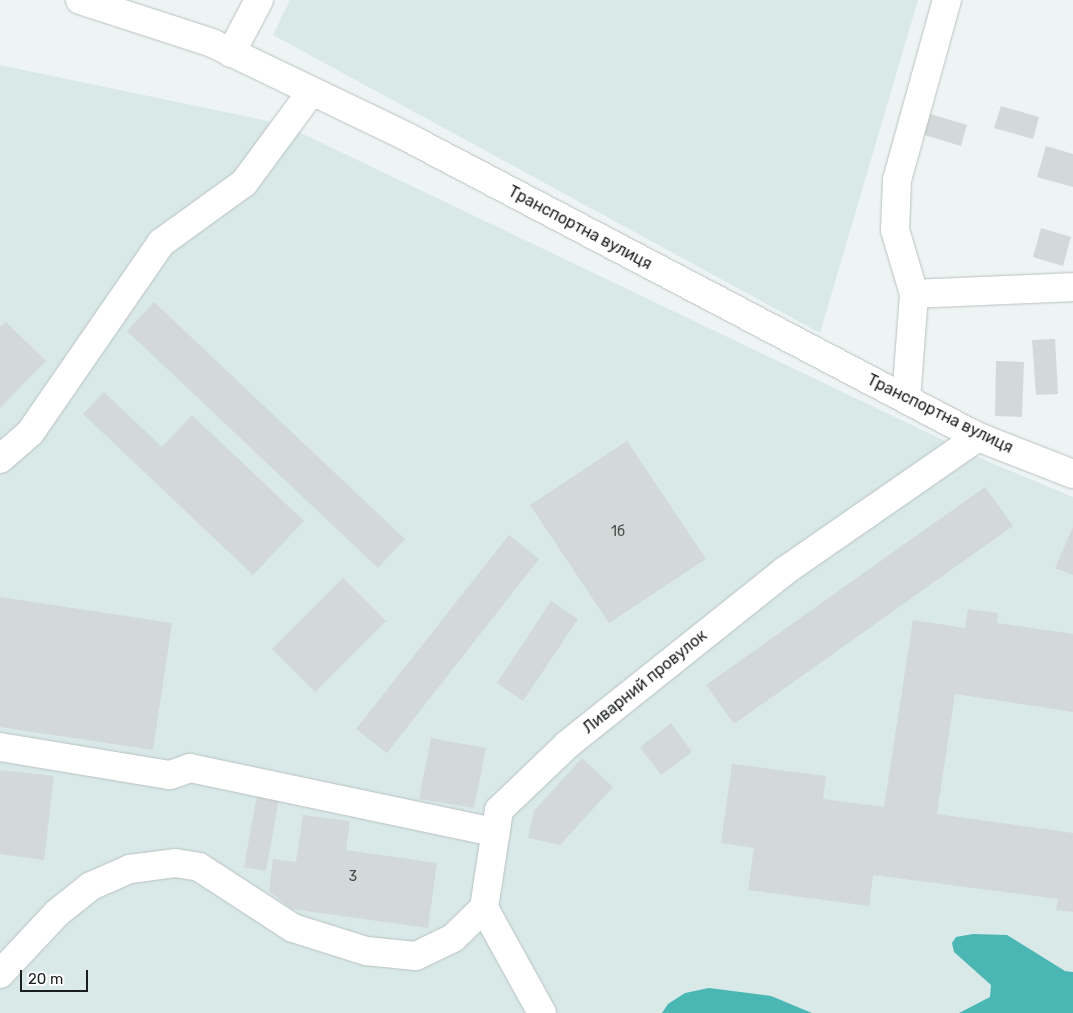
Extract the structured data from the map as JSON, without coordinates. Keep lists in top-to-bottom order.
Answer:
{
  "streets": {
    "street": ["Транспортна вулиця", "Ливарний провулок"]
  },
  "crossings": [
    ["Транспортна вулиця", "Ливарний провулок"]
  ],
  "house_numbers": ["1б", "3"],
  "scale_bar": "20 m"
}
